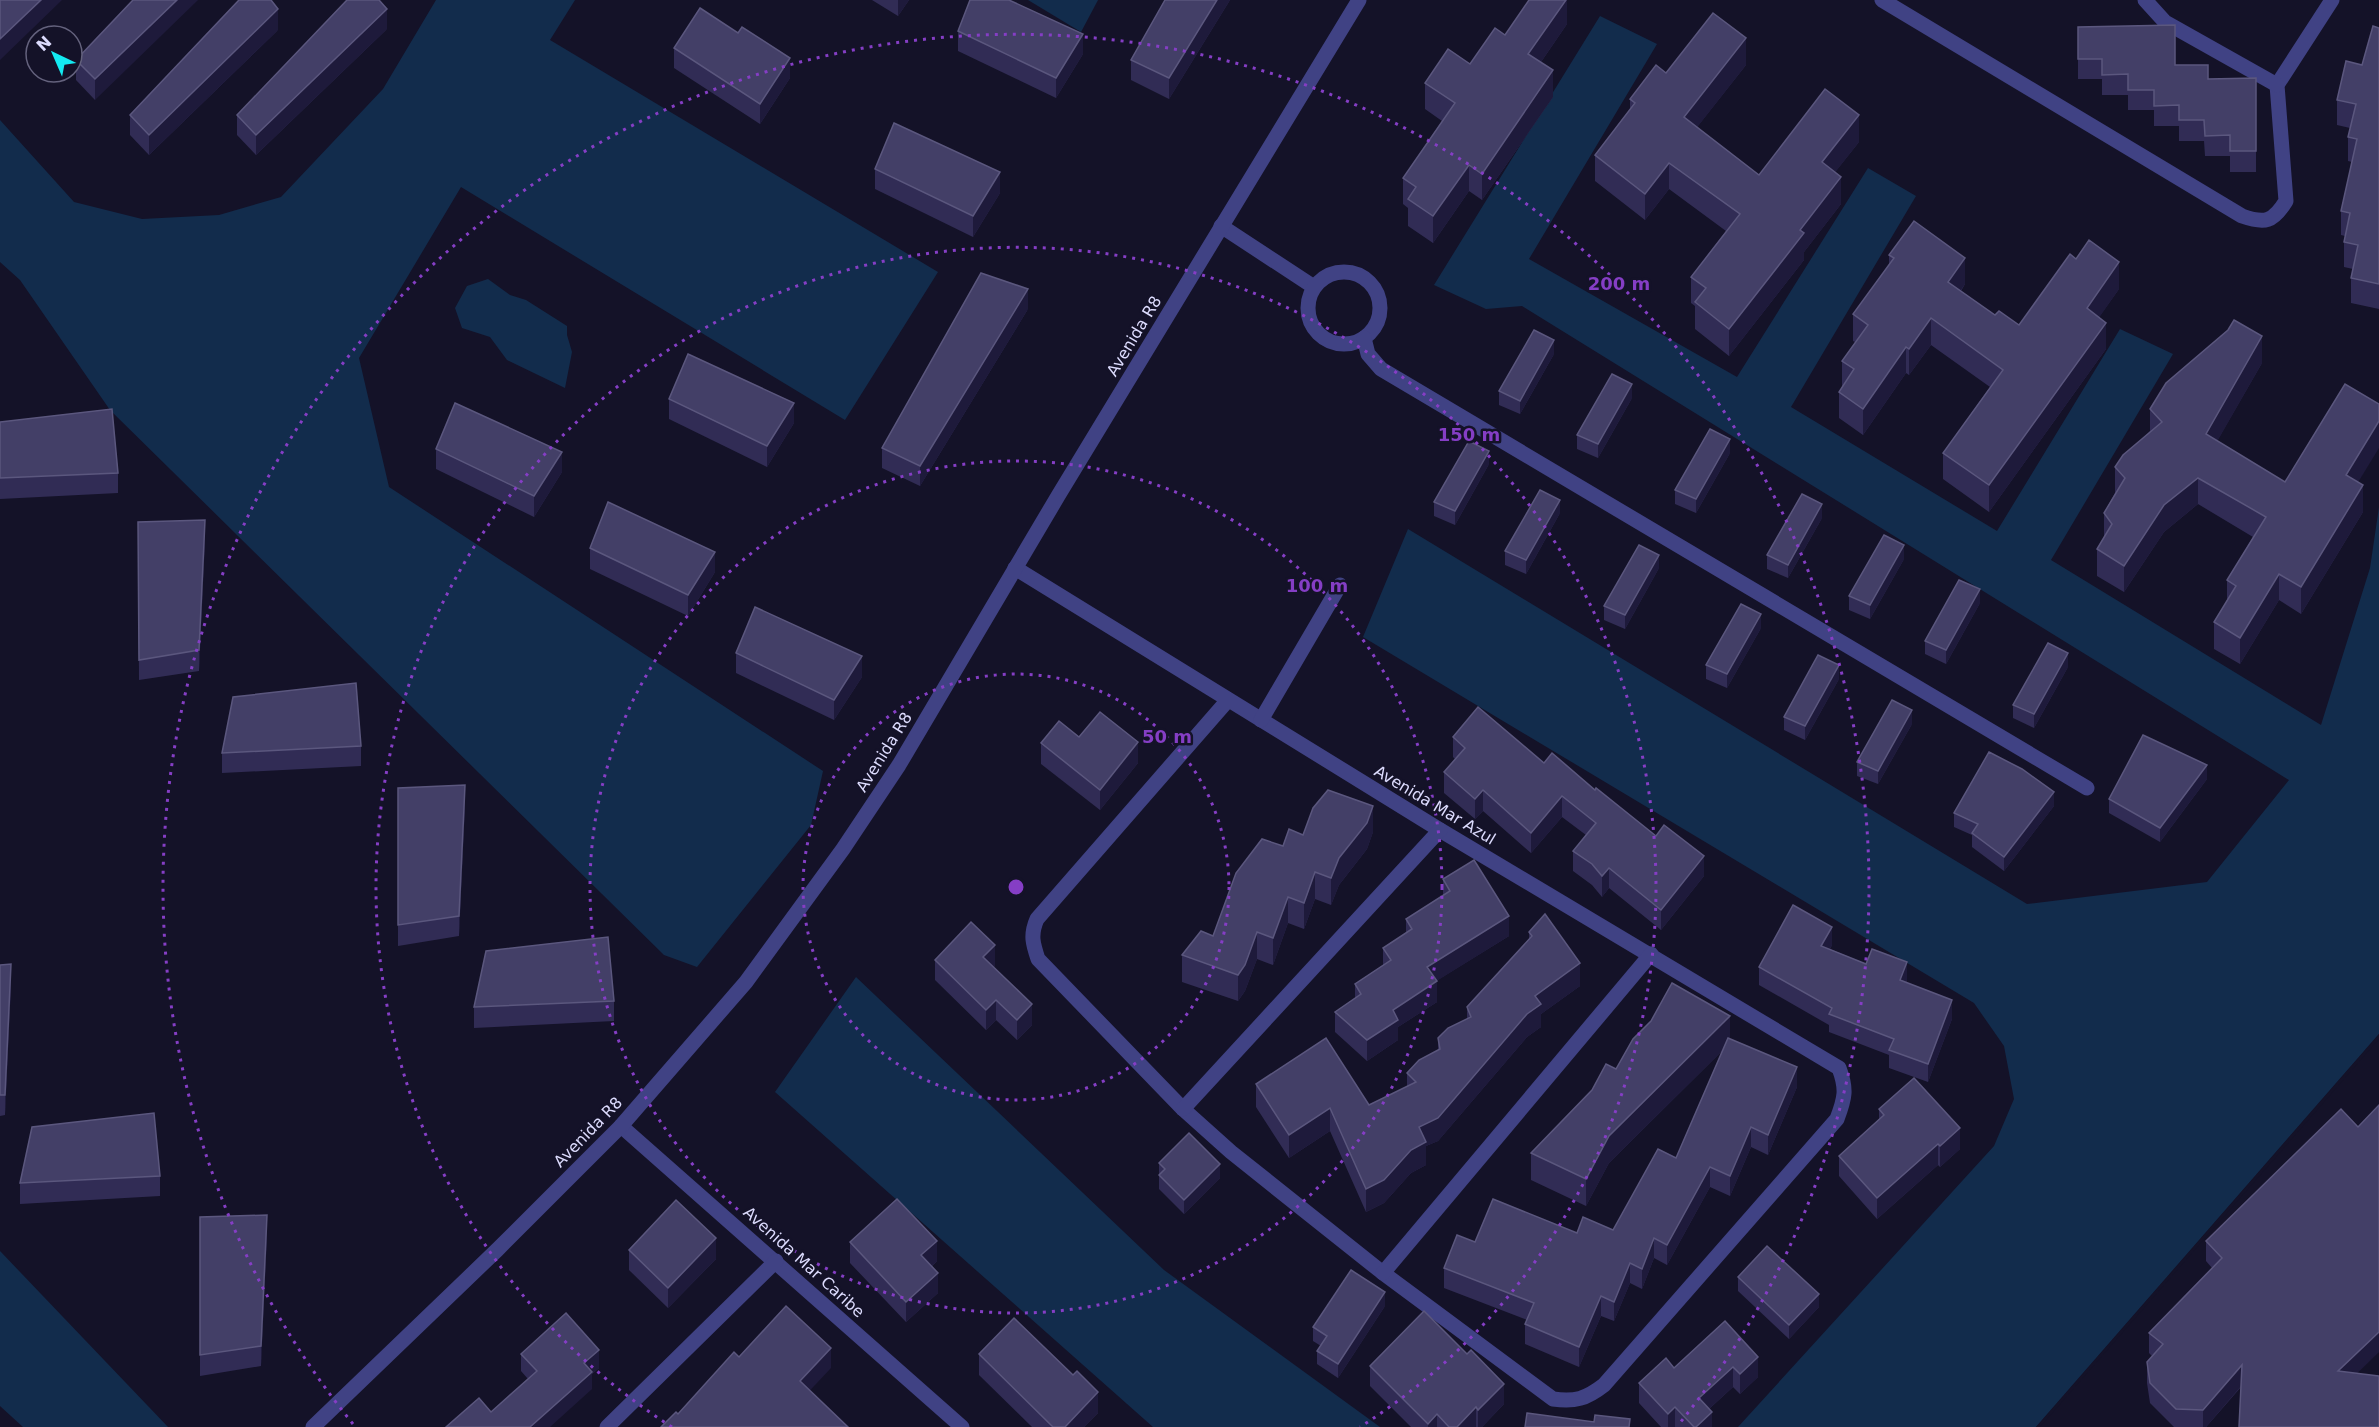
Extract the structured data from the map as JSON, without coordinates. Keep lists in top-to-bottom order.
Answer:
{
  "streets": {
    "street": ["Avenida R8", "Avenida Mar Azul", "Avenida Mar Caribe"]
  },
  "crossings": [
    ["Avenida R8", "Avenida Mar Azul"],
    ["Avenida R8", "Avenida Mar Caribe"]
  ],
  "north": "top left",
  "rings": [
    "200 m",
    "150 m",
    "100 m",
    "50 m"
  ]
}
